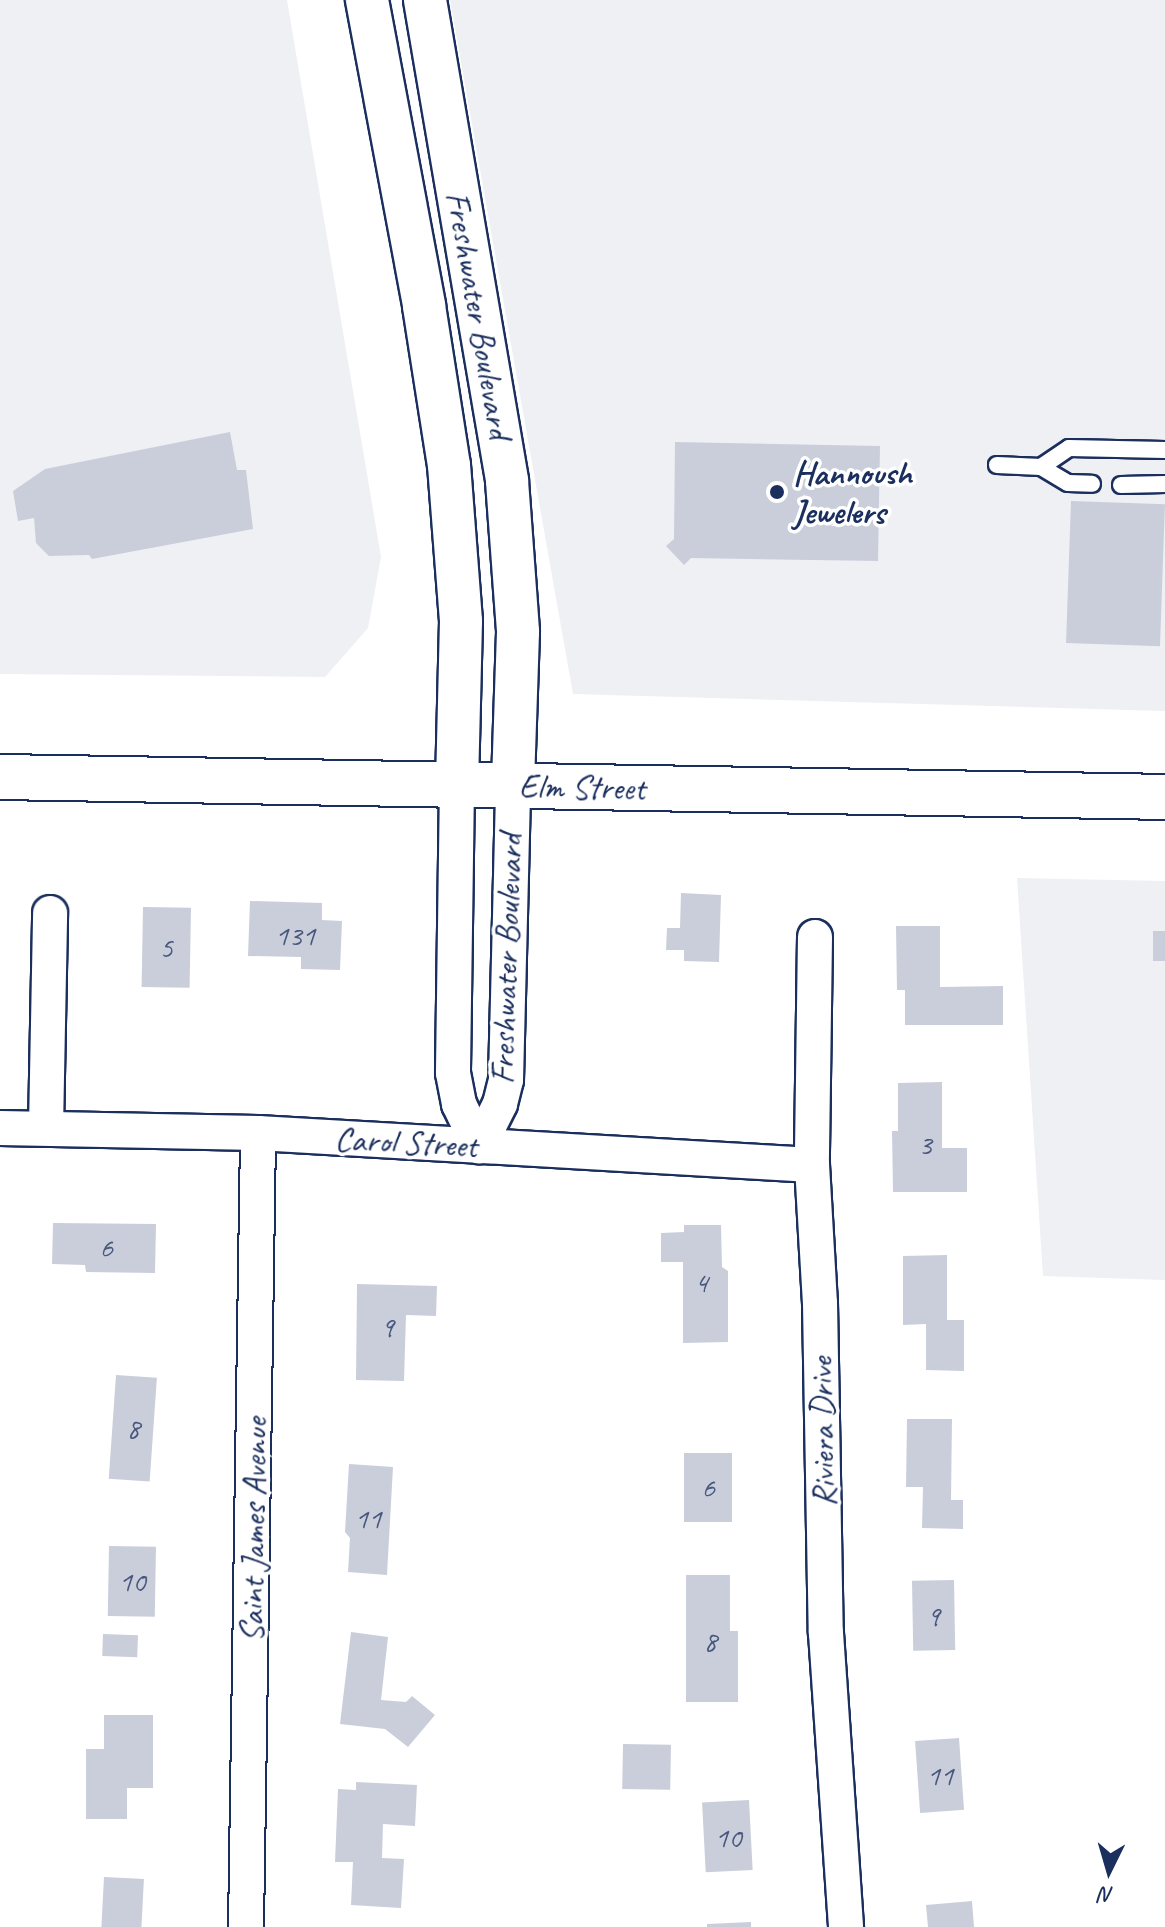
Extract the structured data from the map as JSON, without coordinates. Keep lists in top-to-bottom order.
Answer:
{
  "streets": {
    "main road": ["Elm Street"],
    "street": [
      "Freshwater Boulevard",
      "Carol Street",
      "Riviera Drive",
      "Saint James Avenue"
    ]
  },
  "crossings": [
    ["Freshwater Boulevard", "Elm Street"],
    ["Freshwater Boulevard", "Carol Street"],
    ["Carol Street", "Riviera Drive"],
    ["Carol Street", "Saint James Avenue"]
  ],
  "places": ["Hannoush Jewelers"],
  "house_numbers": [
    "131",
    "5",
    "3",
    "6",
    "4",
    "9",
    "8",
    "6",
    "11",
    "10",
    "9",
    "8",
    "11",
    "10"
  ],
  "north": "bottom"
}
